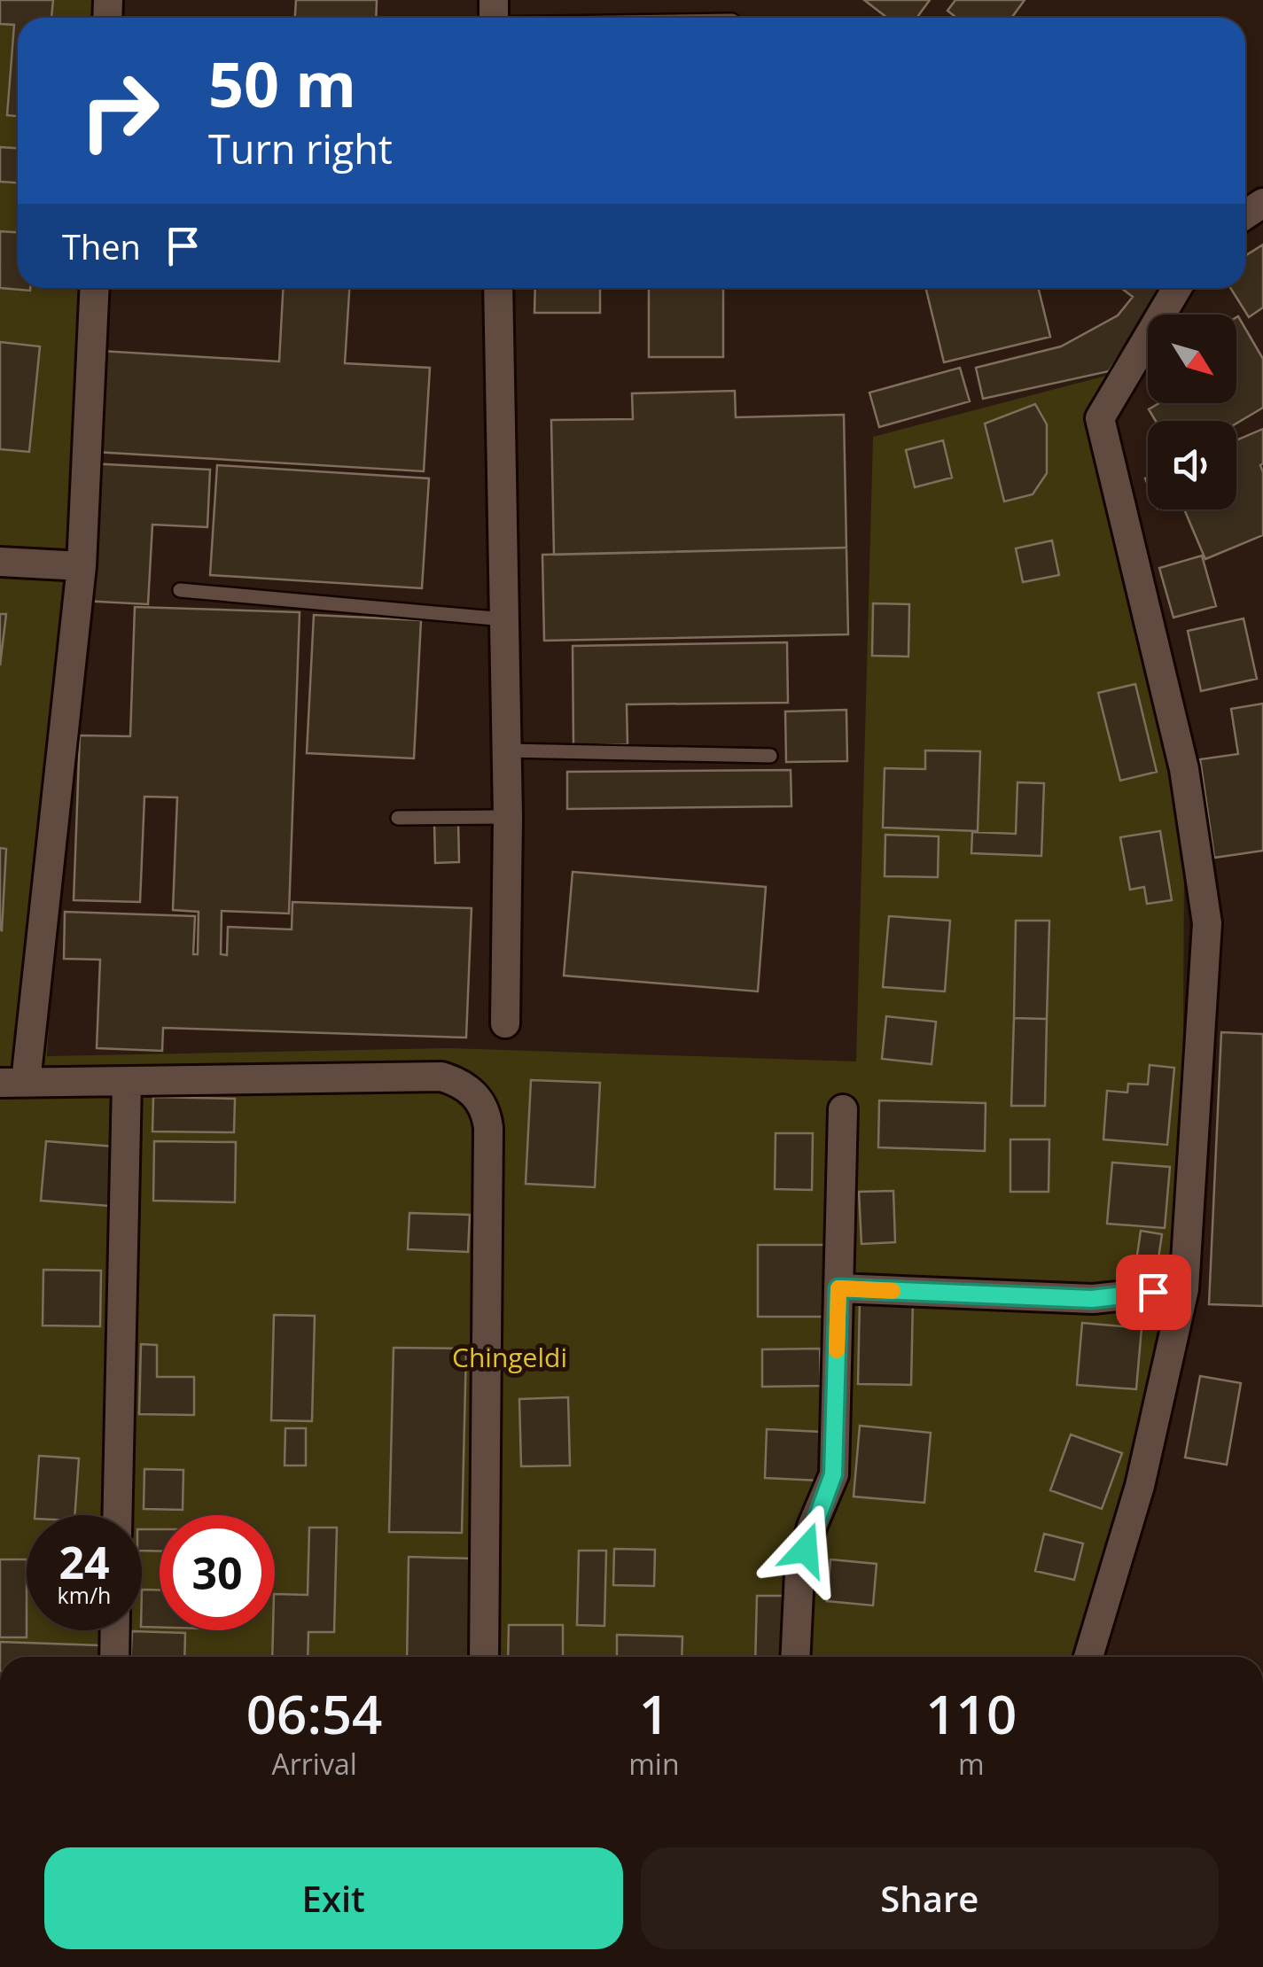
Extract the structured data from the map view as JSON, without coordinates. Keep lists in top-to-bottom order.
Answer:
{
  "parks": ["Chingeldi"],
  "north": "bottom right",
  "page": {
    "turn": ["50 m", "Turn right"],
    "then": "Then",
    "speed": "24 km/h",
    "limit": "30",
    "eta": [
      "06:54",
      "Arrival",
      "1",
      "min",
      "110",
      "m"
    ],
    "buttons": ["Exit", "Share"]
  }
}
